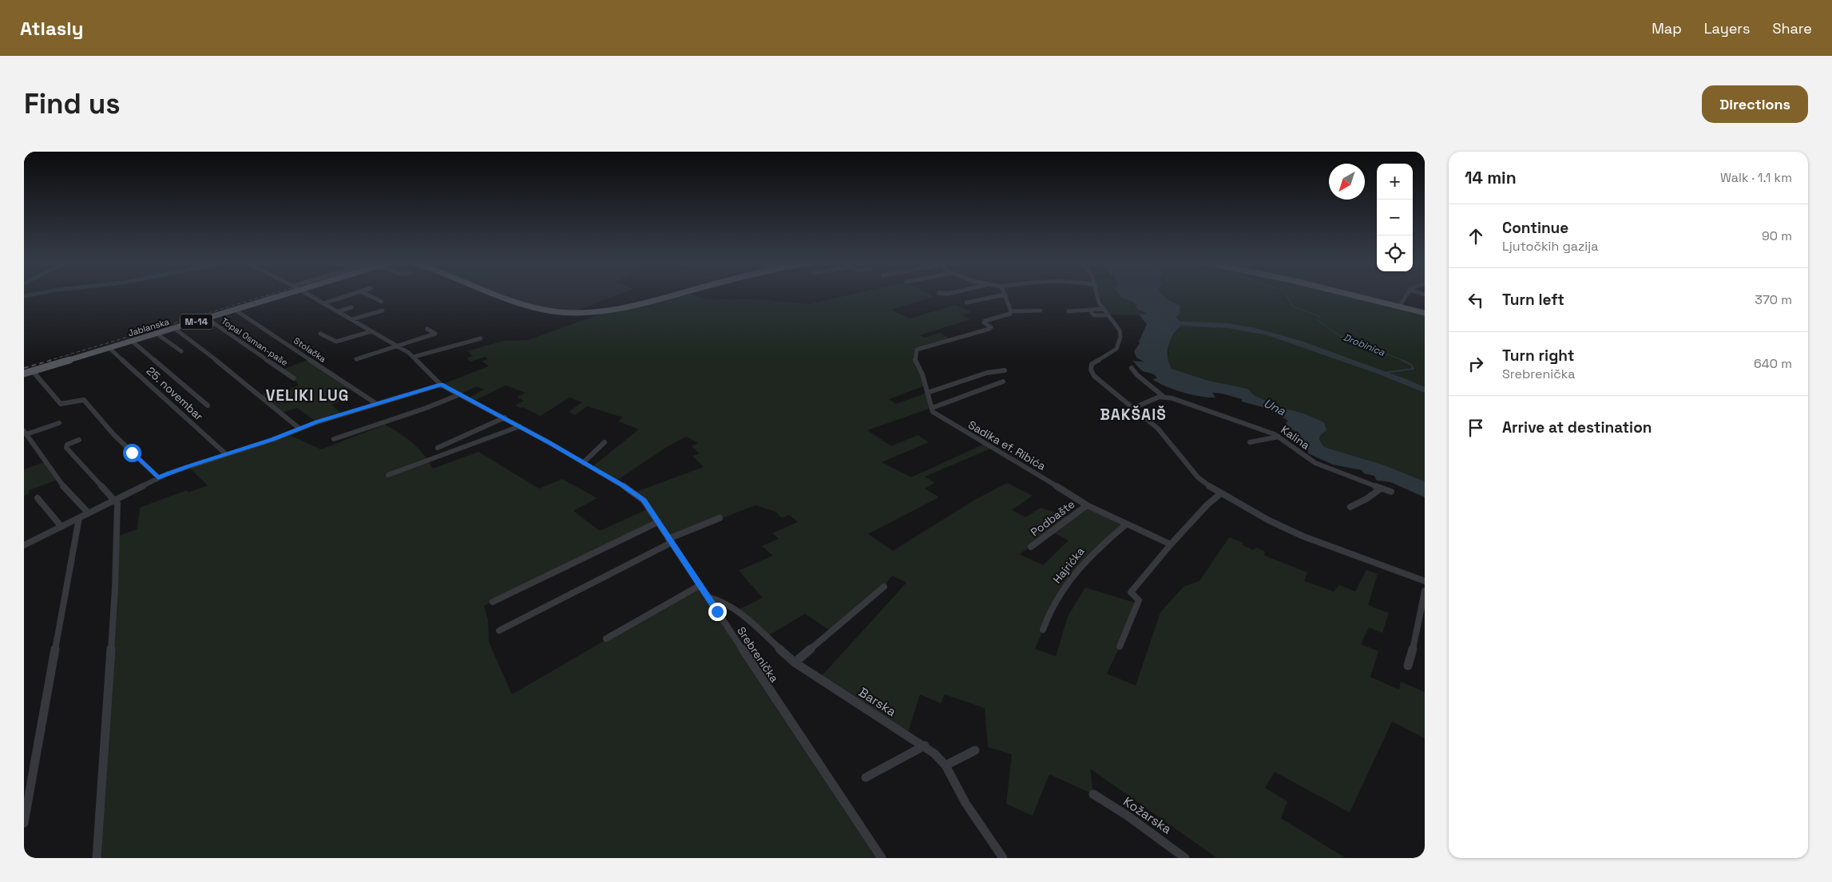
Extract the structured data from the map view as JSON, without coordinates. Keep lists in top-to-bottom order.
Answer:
{
  "streets": {
    "main road": ["M-14", "Jablanska"],
    "street": [
      "Topal Osman-paše",
      "Stolačka",
      "25. novembar",
      "Kalina",
      "Sadika ef. Ribića",
      "Podbašte",
      "Hajrićka",
      "Srebrenička",
      "Barska",
      "Kožarska"
    ]
  },
  "crossings": [
    ["Jablanska", "Topal Osman-paše"],
    ["Jablanska", "Stolačka"],
    ["Jablanska", "25. novembar"],
    ["Sadika ef. Ribića", "Podbašte"],
    ["Sadika ef. Ribića", "Hajrićka"],
    ["Srebrenička", "Barska"]
  ],
  "districts": ["VELIKI LUG", "BAKŠAIŠ"],
  "water": ["Drobinica", "Una"],
  "north": "bottom left",
  "page": {
    "header": "Atlasly",
    "nav": ["Map", "Layers", "Share"],
    "buttons": "Directions",
    "title": "Find us",
    "heading": ["14 min", "Walk · 1.1 km"],
    "map_buttons": ["+", "−"],
    "list": [
      ["Continue", "Ljutočkih gazija", "90 m"],
      ["Turn left", "370 m"],
      ["Turn right", "Srebrenička", "640 m"],
      "Arrive at destination"
    ]
  }
}
